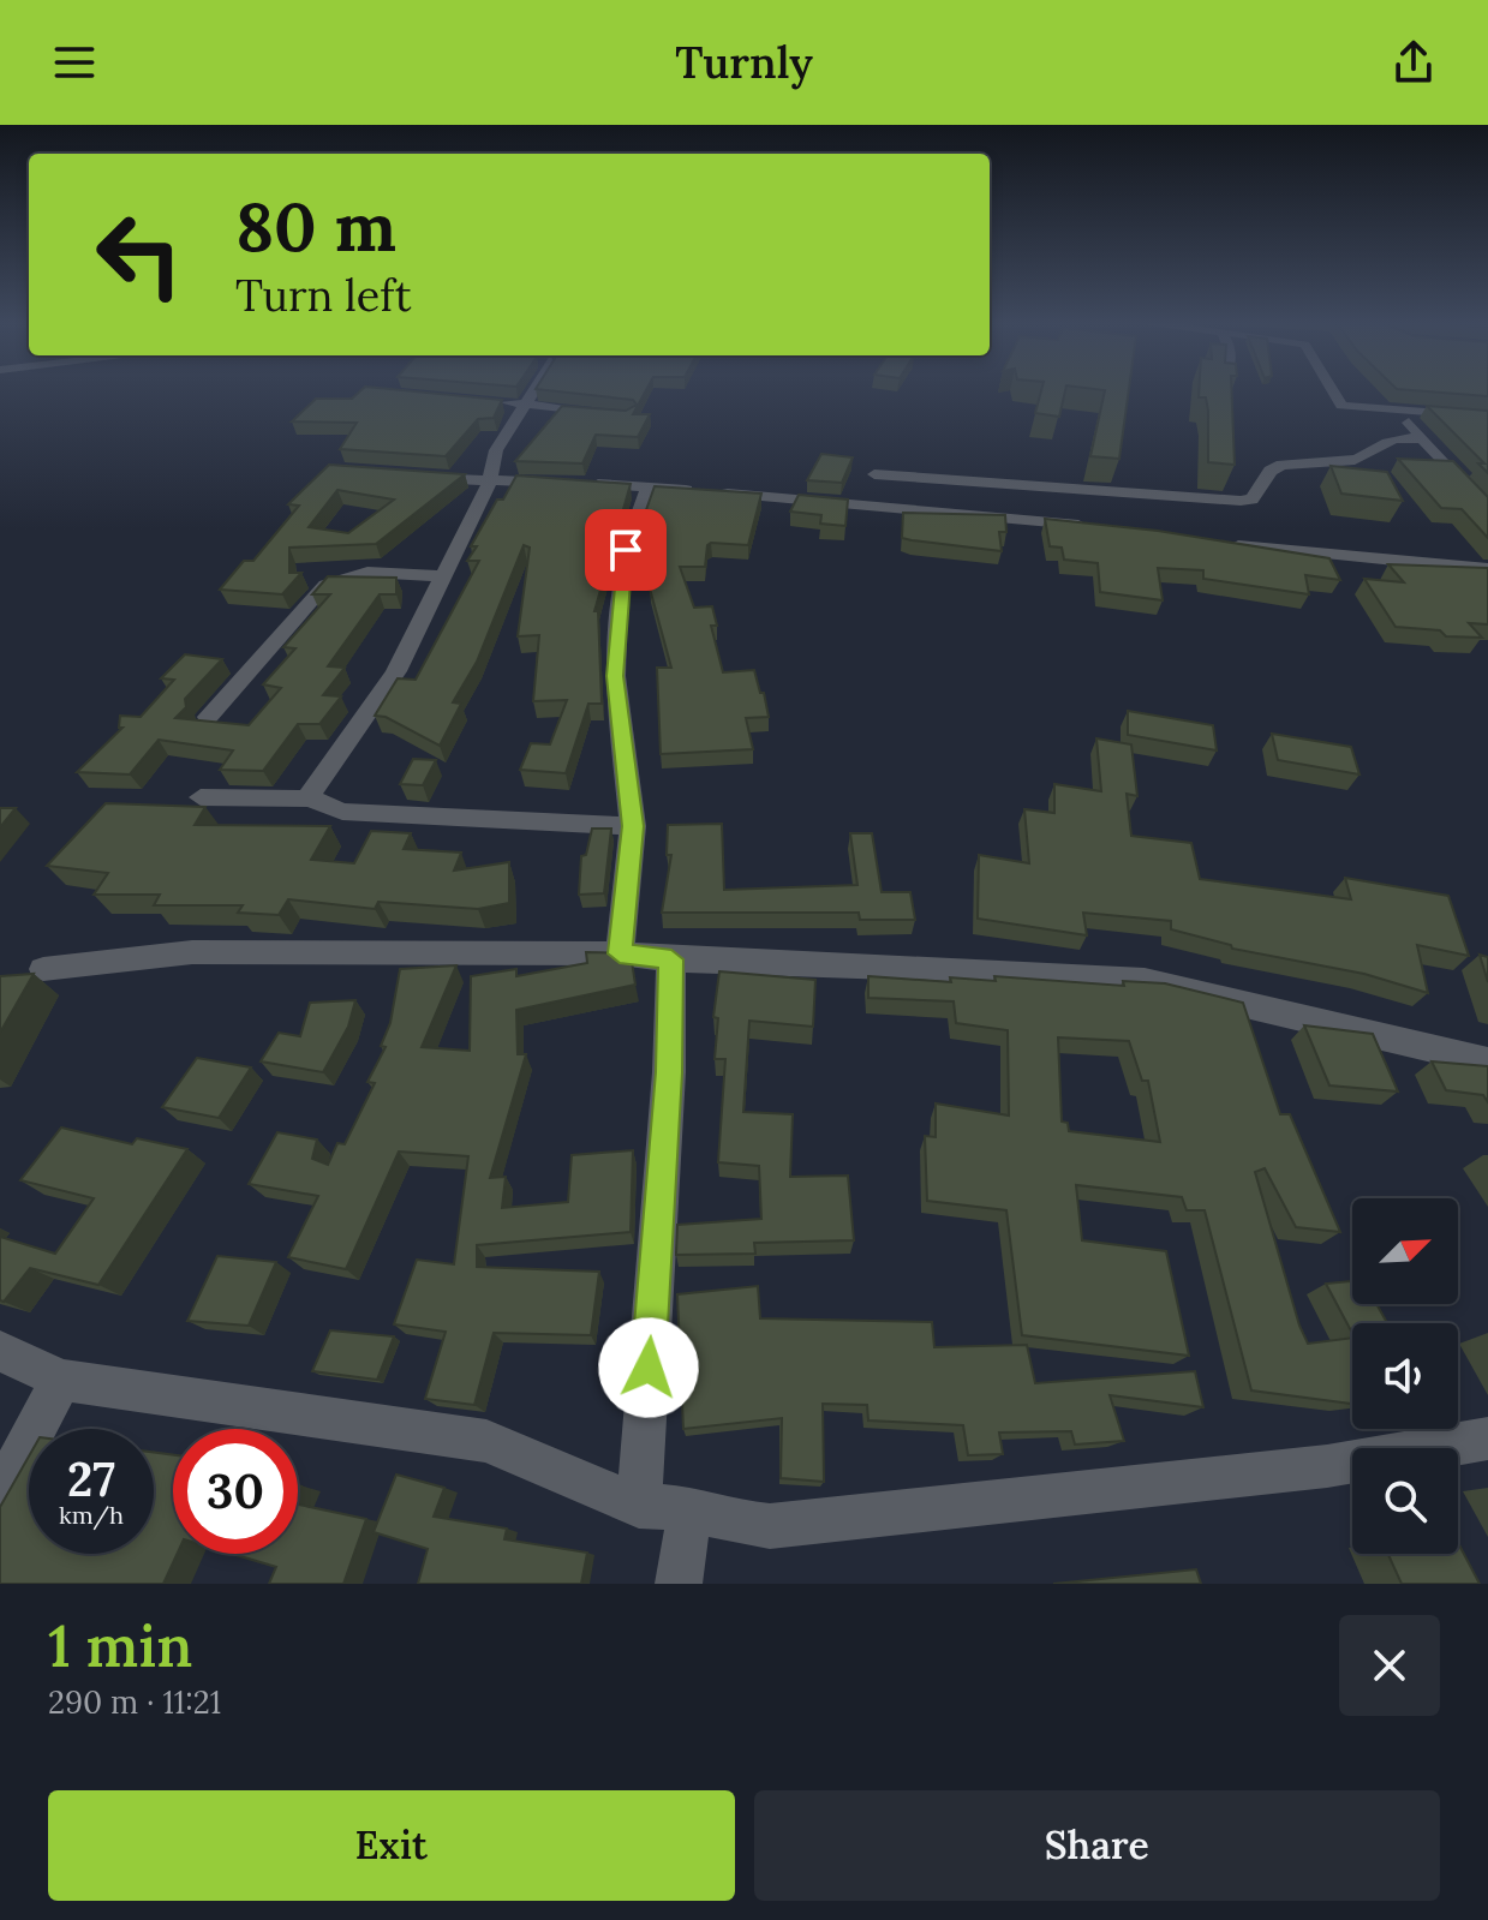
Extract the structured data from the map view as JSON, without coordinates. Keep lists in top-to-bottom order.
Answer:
{
  "north": "top right",
  "page": {
    "header": "Turnly",
    "turn": ["80 m", "Turn left"],
    "speed": "27 km/h",
    "limit": "30",
    "heading": ["1 min", "290 m · 11:21"],
    "buttons": ["Exit", "Share"]
  }
}
